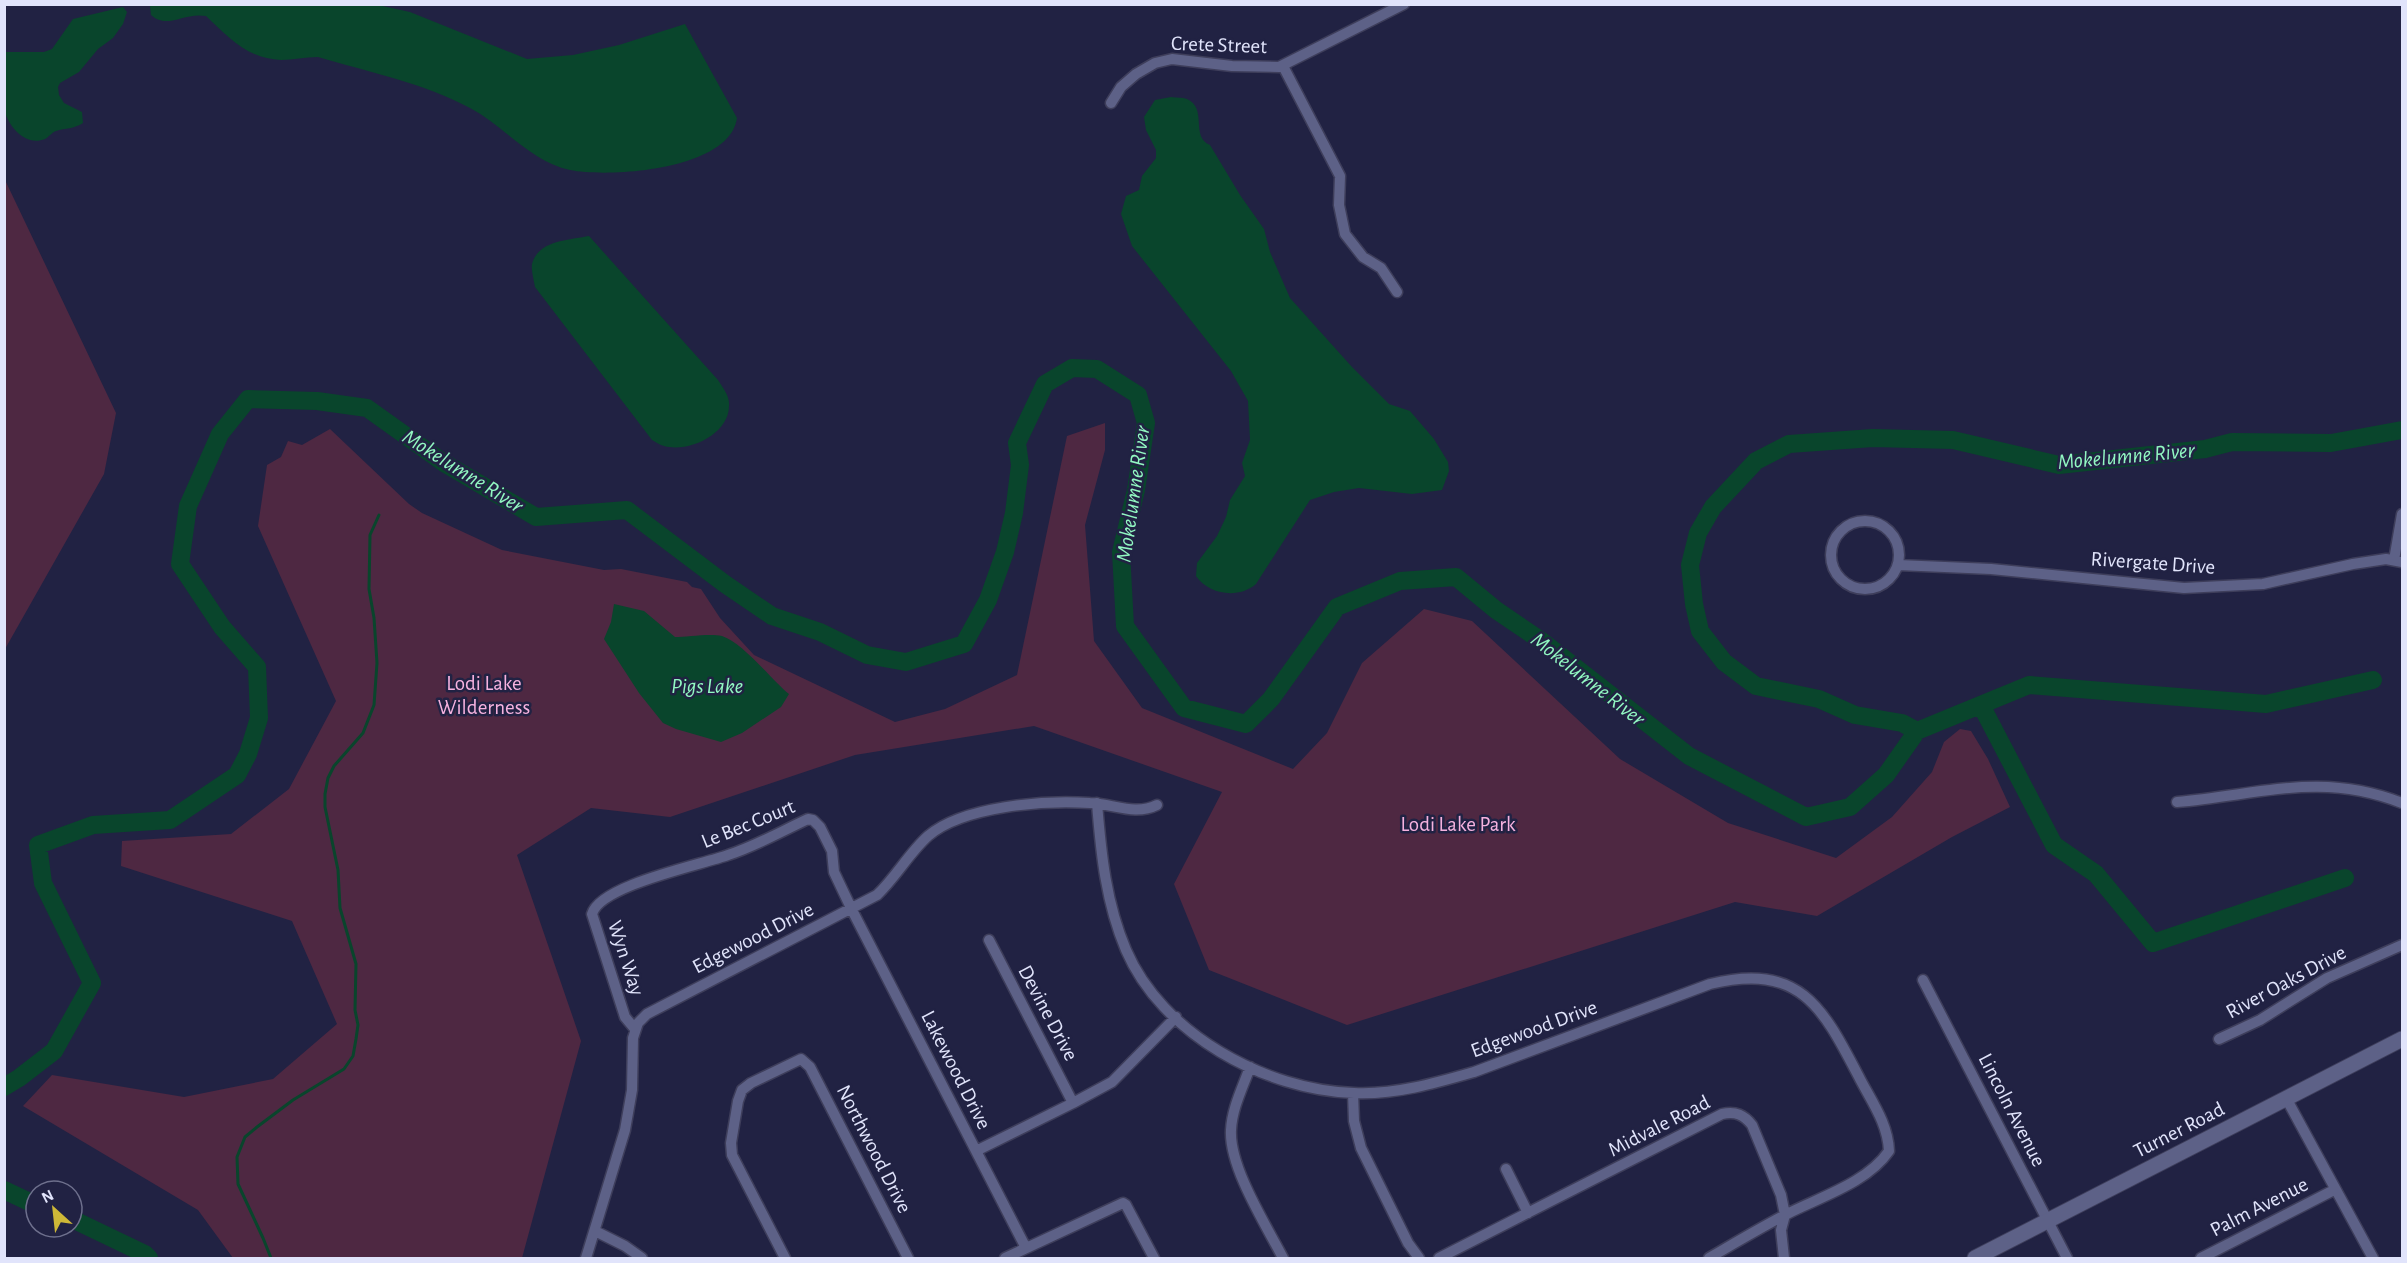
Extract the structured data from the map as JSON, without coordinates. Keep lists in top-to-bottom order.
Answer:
{
  "streets": {
    "main road": ["Turner Road"],
    "street": [
      "Crete Street",
      "Rivergate Drive",
      "Le Bec Court",
      "Edgewood Drive",
      "Wyn Way",
      "River Oaks Drive",
      "Devine Drive",
      "Lakewood Drive",
      "Lincoln Avenue",
      "Midvale Road",
      "Northwood Drive",
      "Palm Avenue"
    ]
  },
  "crossings": [
    ["Le Bec Court", "Edgewood Drive"],
    ["Le Bec Court", "Wyn Way"],
    ["Le Bec Court", "Lakewood Drive"],
    ["Edgewood Drive", "Wyn Way"],
    ["Edgewood Drive", "Lakewood Drive"],
    ["Edgewood Drive", "Midvale Road"],
    ["Lincoln Avenue", "Turner Road"]
  ],
  "water": ["Mokelumne River", "Pigs Lake"],
  "parks": ["Lodi Lake Wilderness", "Lodi Lake Park"],
  "north": "top left"
}
